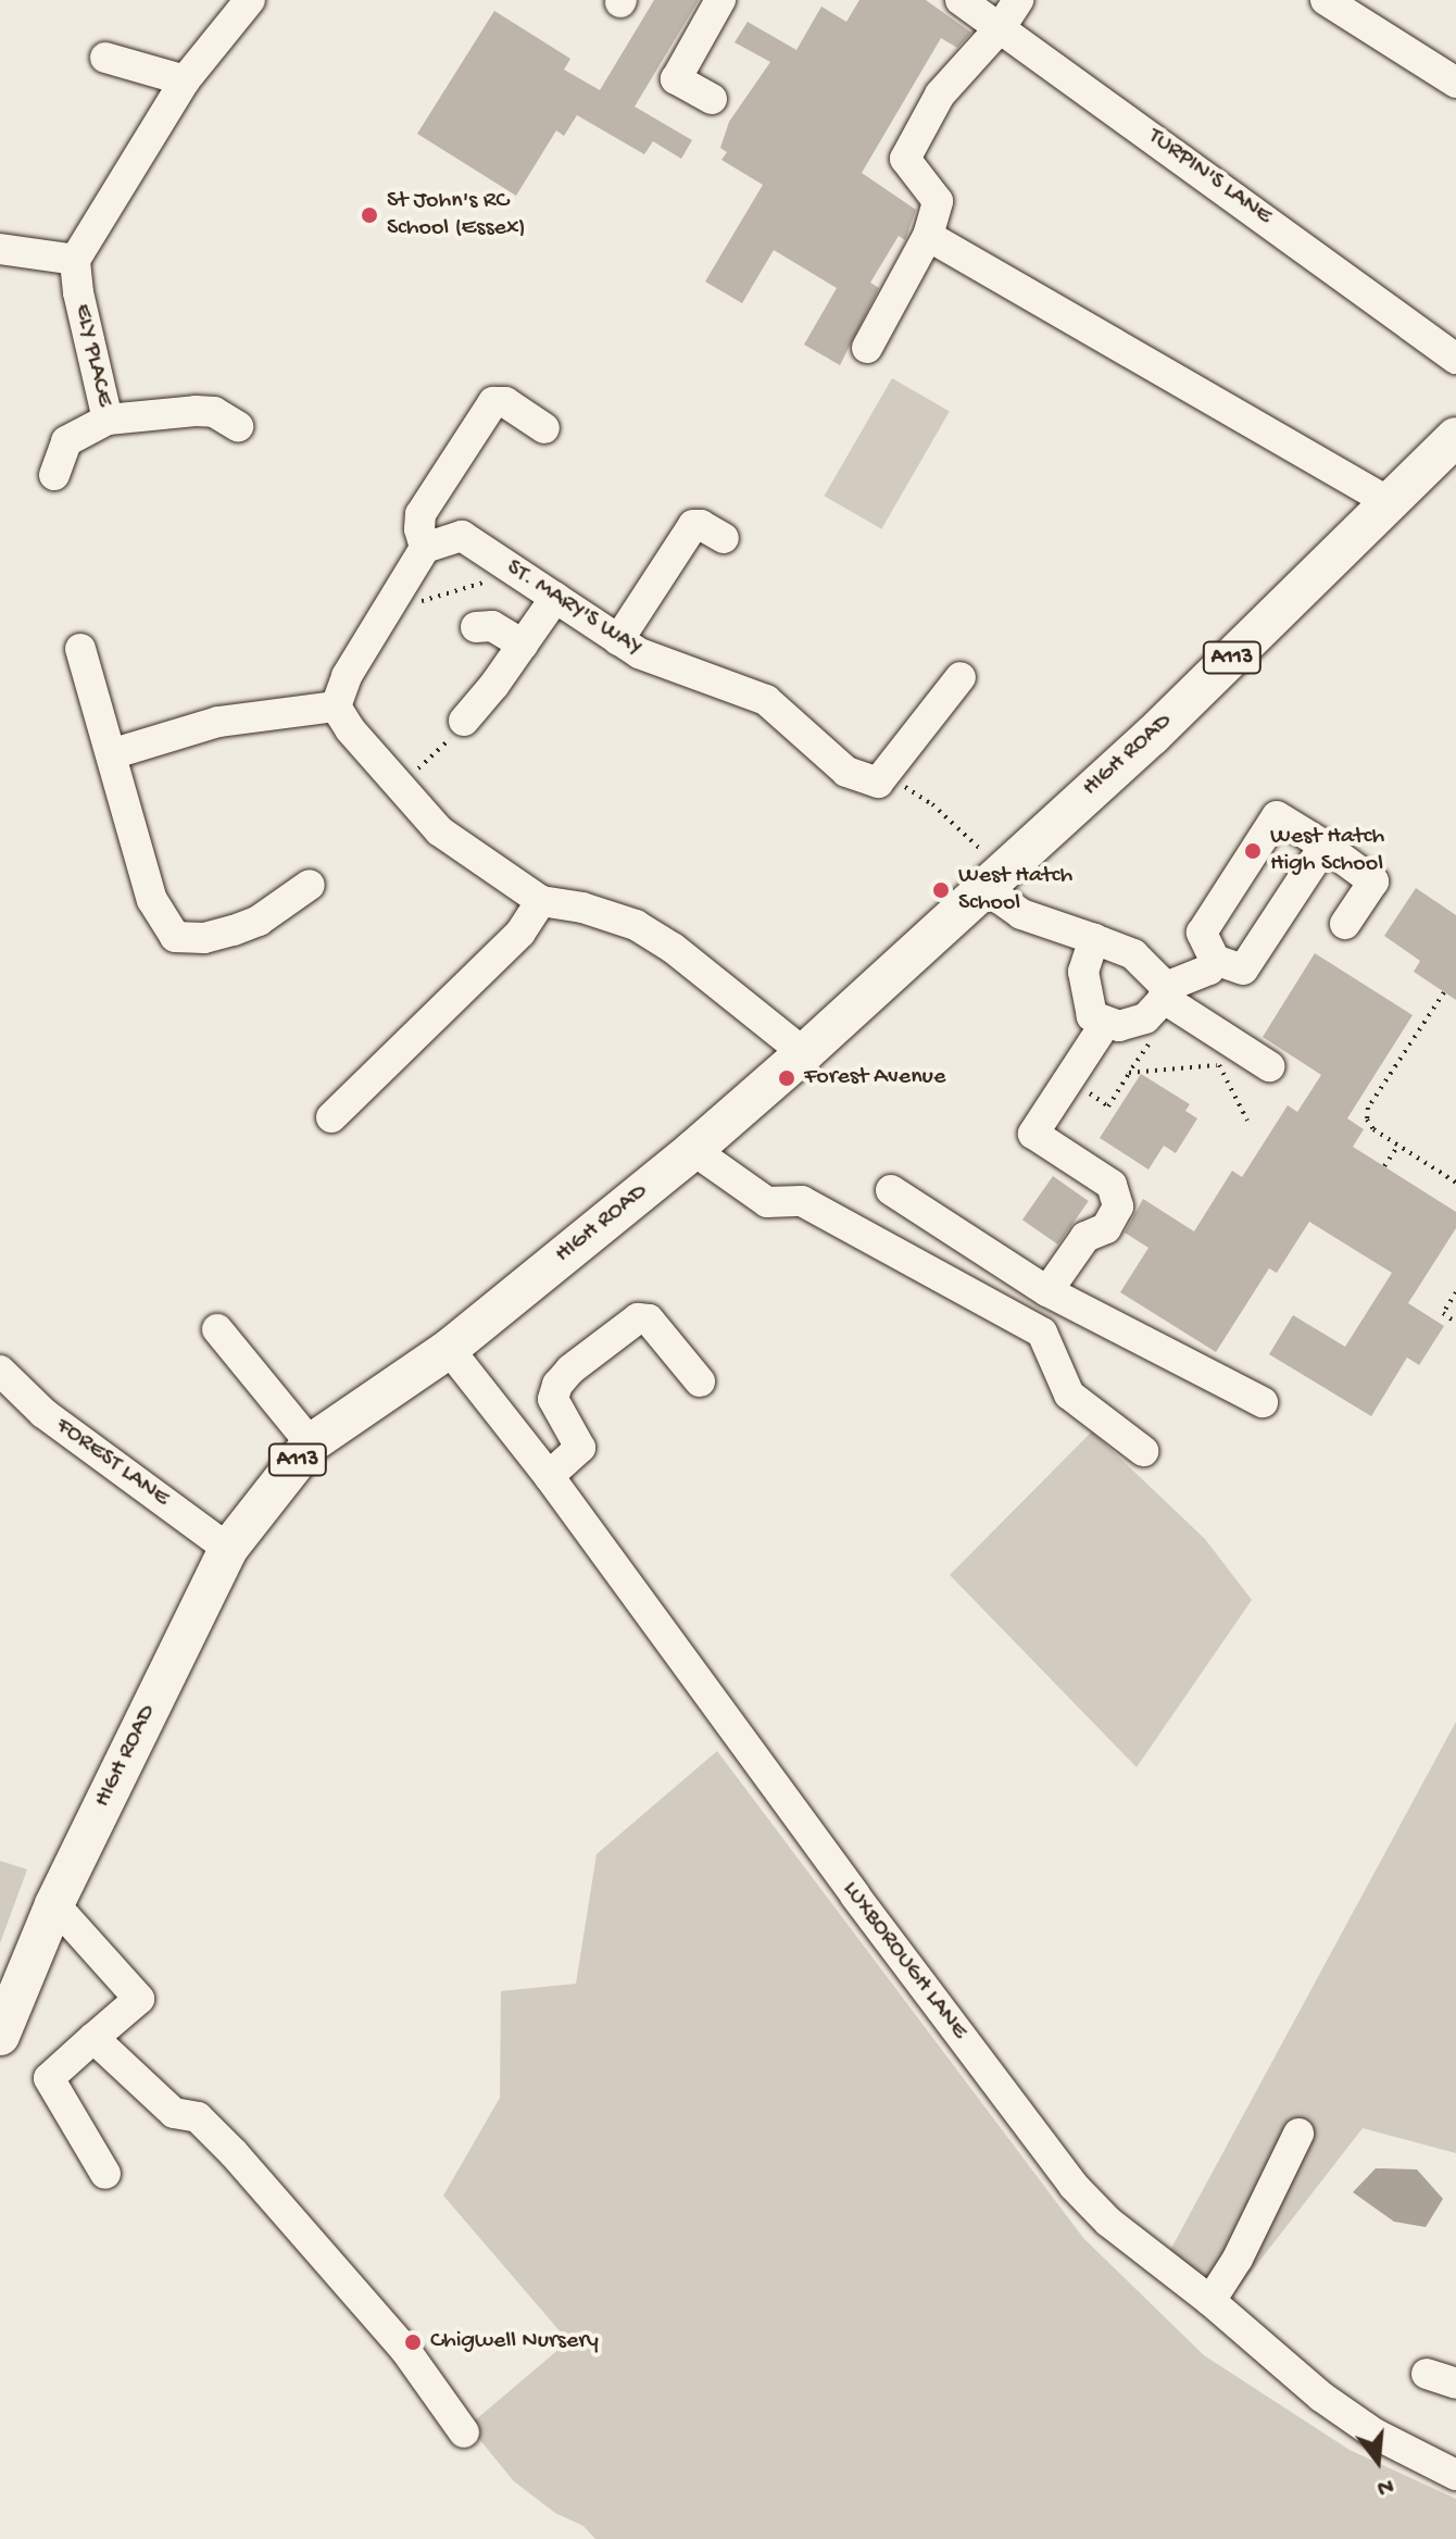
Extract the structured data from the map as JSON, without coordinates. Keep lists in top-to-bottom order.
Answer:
{
  "streets": {
    "main road": ["A113", "HIGH ROAD"],
    "street": [
      "TURPIN'S LANE",
      "ELY PLACE",
      "ST. MARY'S WAY",
      "FOREST LANE",
      "LUXBOROUGH LANE"
    ]
  },
  "crossings": [
    ["A113", "HIGH ROAD"],
    ["HIGH ROAD", "FOREST LANE"],
    ["HIGH ROAD", "LUXBOROUGH LANE"]
  ],
  "places": [
    "St John's RC School (Essex)",
    "West Hatch High School",
    "West Hatch School",
    "Forest Avenue",
    "Chigwell Nursery"
  ],
  "north": "bottom"
}
